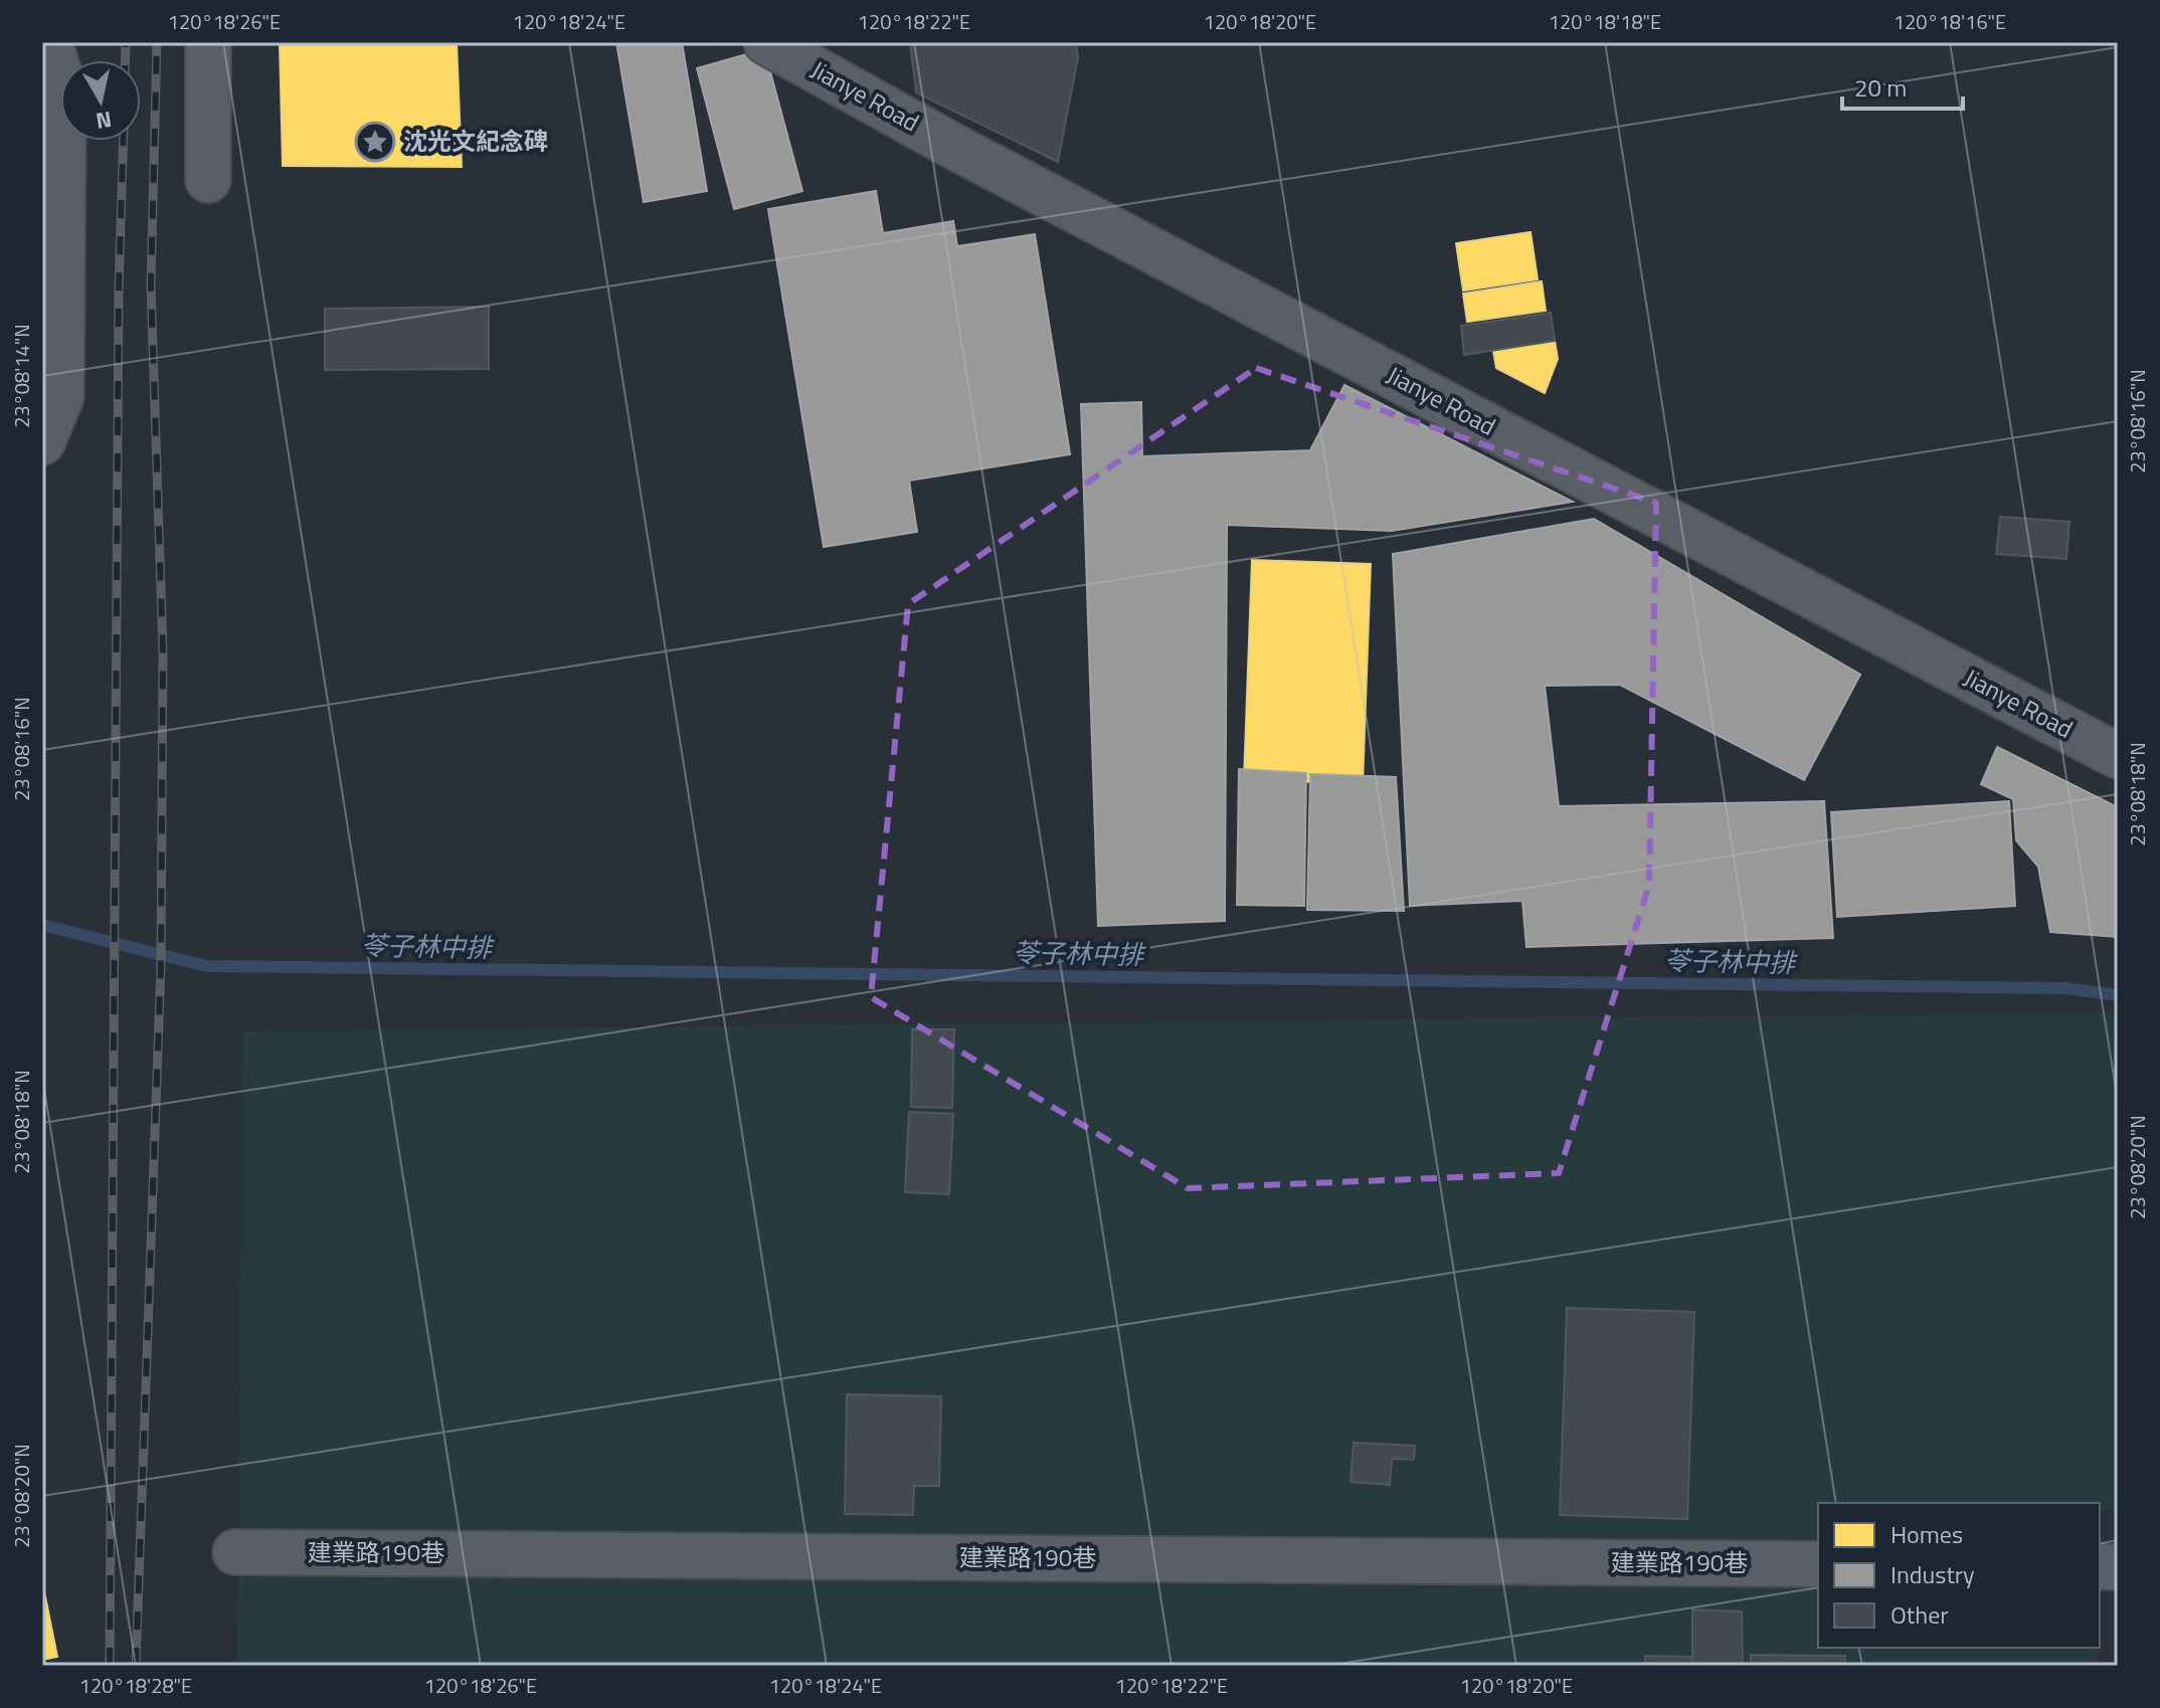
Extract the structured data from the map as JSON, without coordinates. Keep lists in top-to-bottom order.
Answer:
{
  "streets": {
    "street": ["Jianye Road", "建業路190巷"]
  },
  "water": ["苓子林中排"],
  "places": {
    "place": ["沈光文紀念碑"]
  },
  "legend": ["Homes", "Industry", "Other"],
  "scale_bar": "20 m",
  "north": "bottom",
  "coordinates": [
    "120°18'26\"E",
    "120°18'24\"E",
    "120°18'22\"E",
    "120°18'20\"E",
    "120°18'18\"E",
    "120°18'16\"E",
    "23°08'14\"N",
    "23°08'16\"N",
    "23°08'18\"N",
    "23°08'20\"N",
    "120°18'28\"E"
  ]
}
